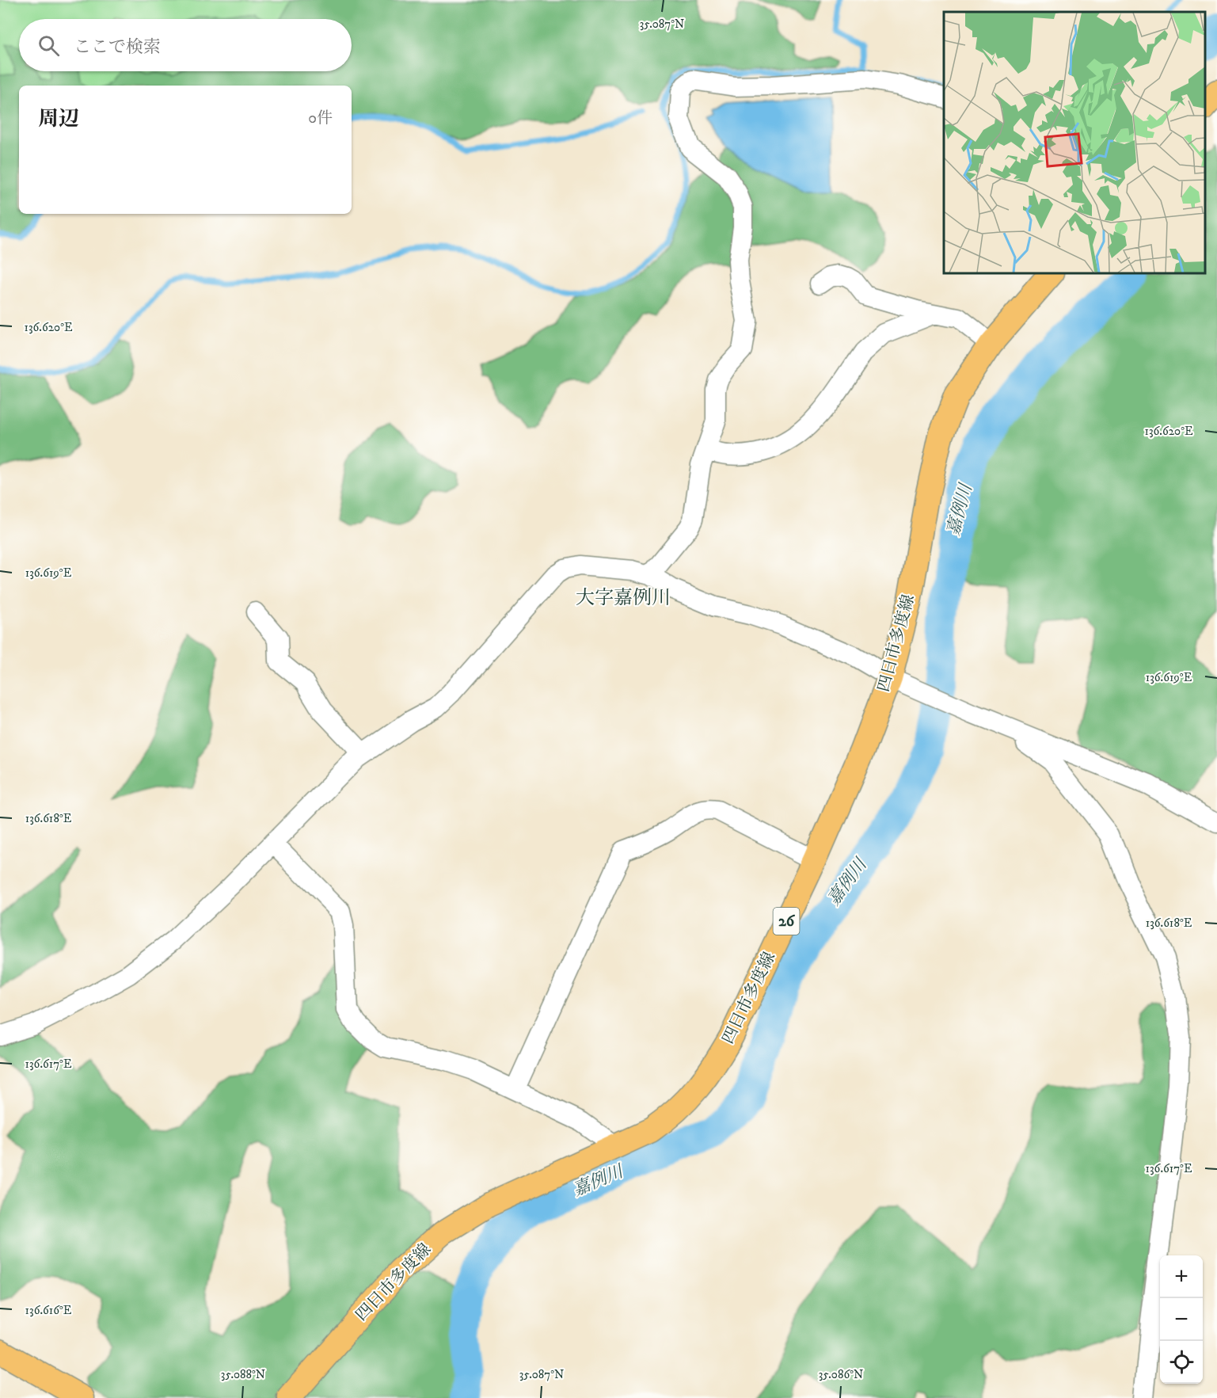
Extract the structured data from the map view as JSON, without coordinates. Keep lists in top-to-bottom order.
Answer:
{
  "streets": {
    "main road": ["四日市多度線", "26"]
  },
  "districts": ["大字嘉例川"],
  "water": ["嘉例川"],
  "page": {
    "search": "ここで検索",
    "heading": ["周辺", "0件"],
    "map_buttons": ["+", "−"]
  },
  "coordinates": [
    "35.087°N",
    "136.620°E",
    "136.619°E",
    "136.618°E",
    "136.617°E",
    "136.616°E",
    "35.088°N",
    "35.086°N"
  ]
}
